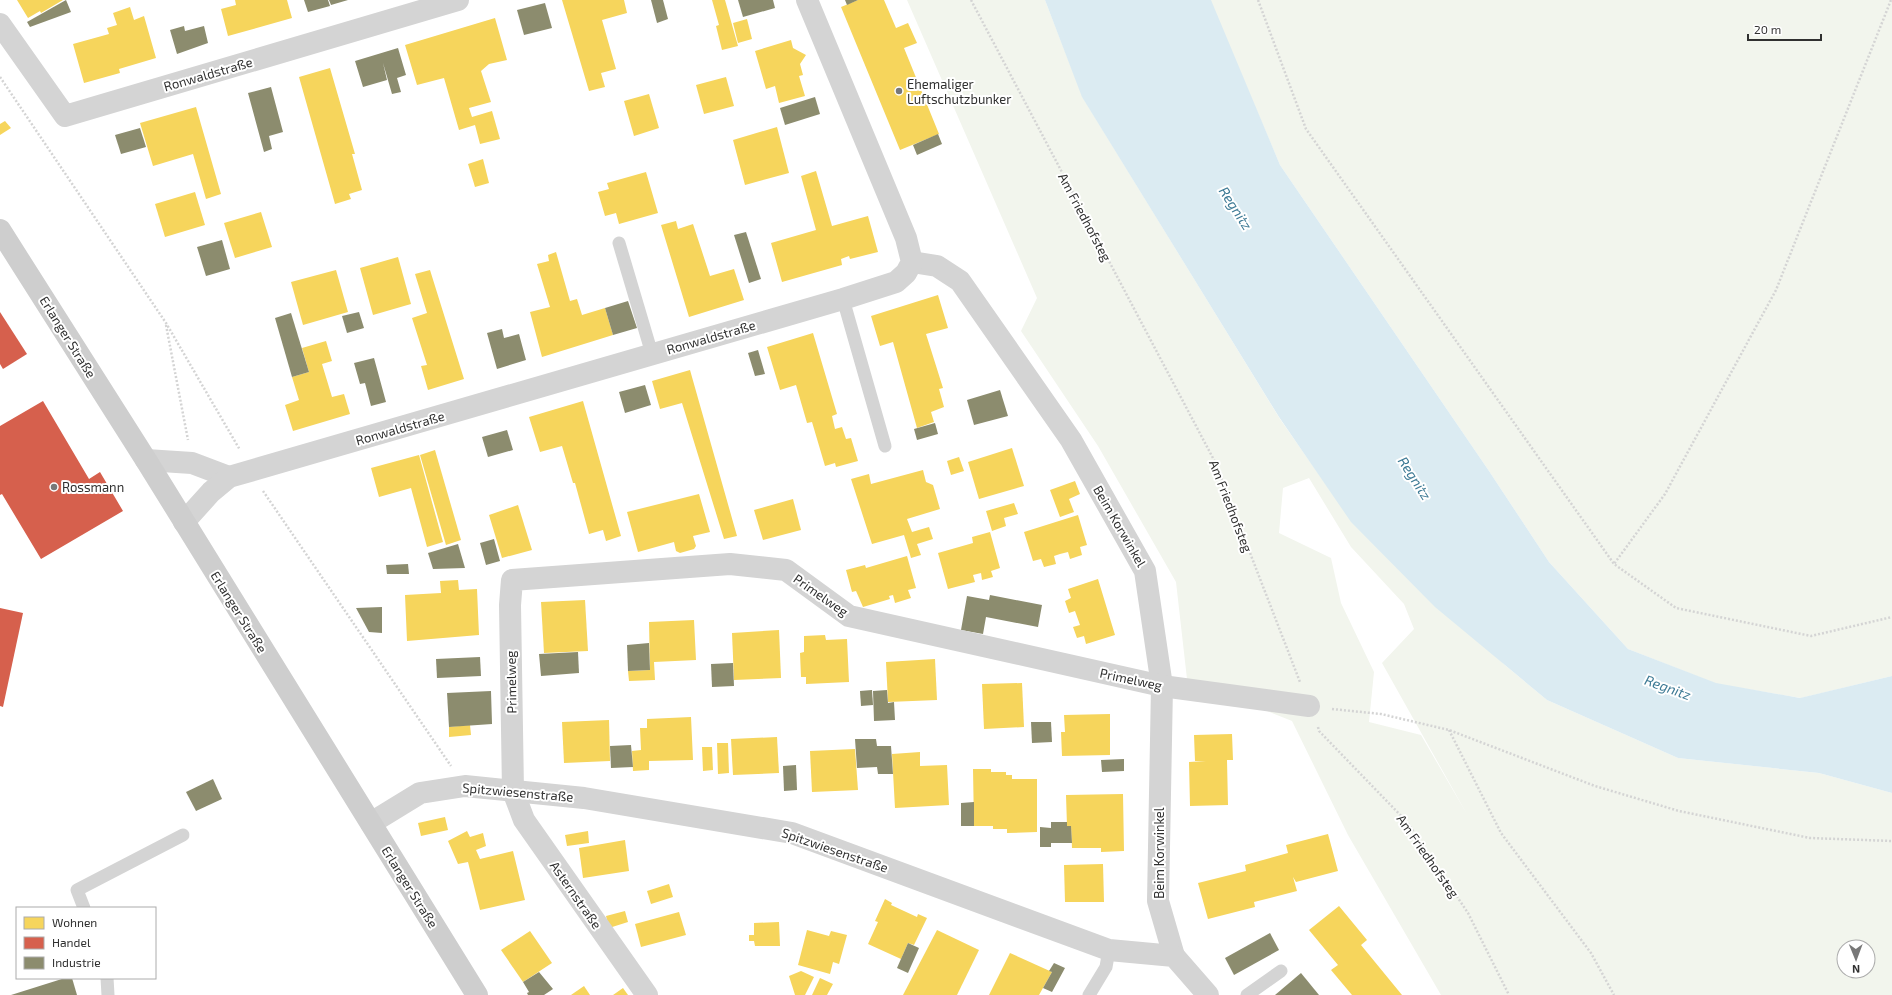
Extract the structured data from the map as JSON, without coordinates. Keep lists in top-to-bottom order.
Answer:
{
  "streets": {
    "main road": ["Erlanger Straße"],
    "street": [
      "Ronwaldstraße",
      "Beim Korwinkel",
      "Primelweg",
      "Spitzwiesenstraße",
      "Asternstraße"
    ],
    "path": ["Am Friedhofsteg"]
  },
  "crossings": [
    ["Ronwaldstraße", "Erlanger Straße"],
    ["Ronwaldstraße", "Beim Korwinkel"],
    ["Am Friedhofsteg", "Primelweg"],
    ["Erlanger Straße", "Spitzwiesenstraße"],
    ["Beim Korwinkel", "Primelweg"],
    ["Beim Korwinkel", "Spitzwiesenstraße"],
    ["Primelweg", "Spitzwiesenstraße"],
    ["Primelweg", "Asternstraße"],
    ["Spitzwiesenstraße", "Asternstraße"]
  ],
  "water": ["Regnitz"],
  "places": ["Ehemaliger Luftschutzbunker", "Rossmann"],
  "legend": ["Wohnen", "Handel", "Industrie"],
  "scale_bar": "20 m",
  "north": "bottom"
}
